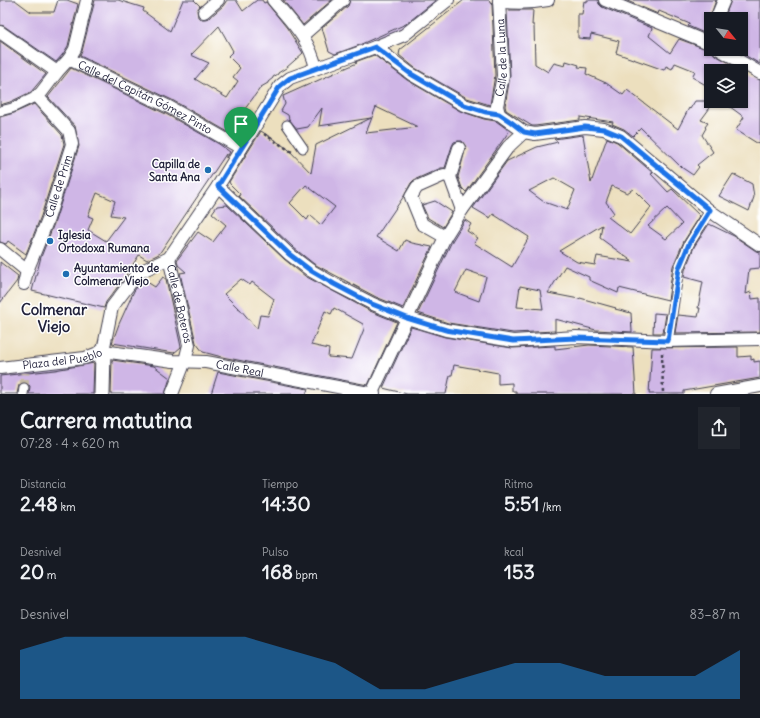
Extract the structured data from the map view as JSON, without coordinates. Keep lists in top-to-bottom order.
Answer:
{
  "streets": {
    "street": [
      "Calle de la Luna",
      "Calle del Capitán Gómez Pinto",
      "Calle de Prim",
      "Calle de Boteros",
      "Plaza del Pueblo",
      "Calle Real"
    ]
  },
  "crossings": [
    ["Calle de Boteros", "Plaza del Pueblo"],
    ["Calle de Boteros", "Calle Real"],
    ["Plaza del Pueblo", "Calle Real"]
  ],
  "districts": ["Colmenar Viejo"],
  "places": ["Capilla de Santa Ana", "Iglesia Ortodoxa Rumana", "Ayuntamiento de Colmenar Viejo"],
  "north": "bottom right",
  "page": {
    "heading": ["Carrera matutina", "07:28 · 4 × 620 m"],
    "stats": [
      ["Distancia", "2.48 km"],
      ["Tiempo", "14:30"],
      ["Ritmo", "5:51 /km"],
      ["Desnivel", "20 m"],
      ["Pulso", "168 bpm"],
      ["kcal", "153"]
    ],
    "chart": ["Desnivel", "83–87 m"]
  }
}
